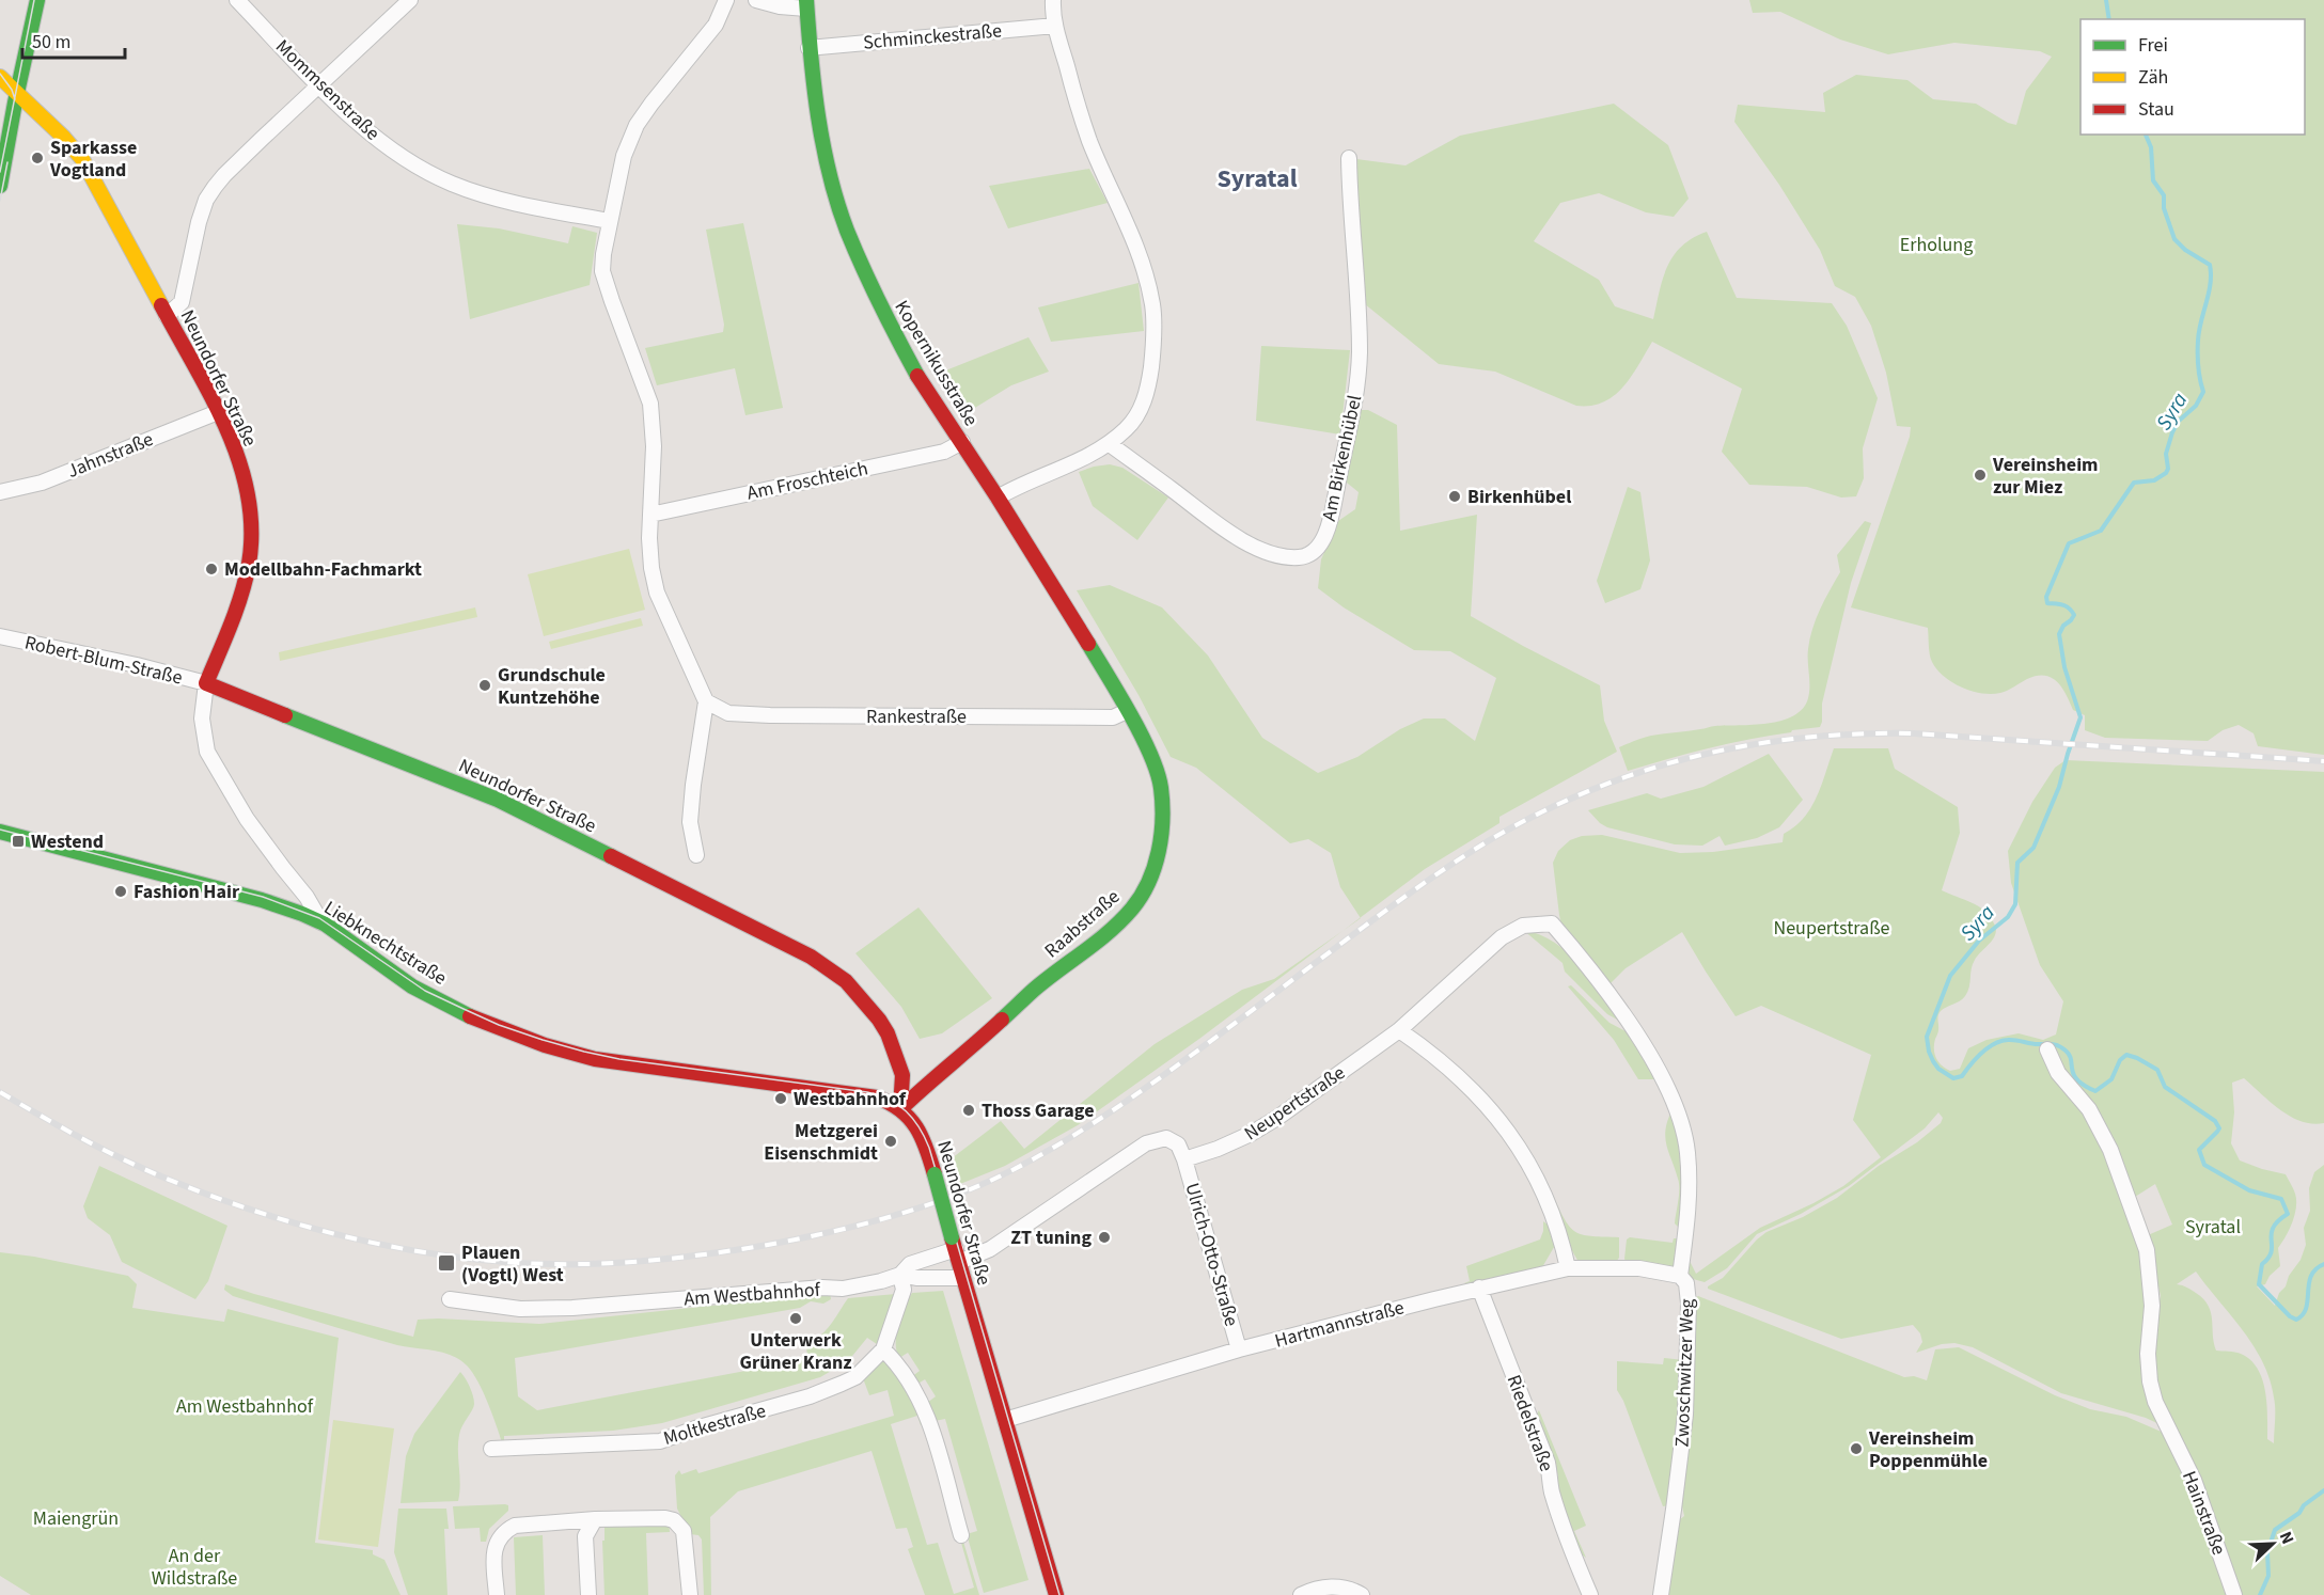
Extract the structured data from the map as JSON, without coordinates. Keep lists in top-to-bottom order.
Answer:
{
  "streets": {
    "street": [
      "Schminckestraße",
      "Mommsenstraße",
      "Kopernikusstraße",
      "Neundorfer Straße",
      "Jahnstraße",
      "Am Birkenhübel",
      "Am Froschteich",
      "Robert-Blum-Straße",
      "Rankestraße",
      "Raabstraße",
      "Liebknechtstraße",
      "Neupertstraße",
      "Ulrich-Otto-Straße",
      "Am Westbahnhof",
      "Hartmannstraße",
      "Zwoschwitzer Weg",
      "Riedelstraße",
      "Moltkestraße",
      "Hainstraße"
    ]
  },
  "crossings": [
    ["Schminckestraße", "Kopernikusstraße"],
    ["Kopernikusstraße", "Am Froschteich"],
    ["Kopernikusstraße", "Rankestraße"],
    ["Kopernikusstraße", "Raabstraße"],
    ["Neundorfer Straße", "Jahnstraße"],
    ["Neundorfer Straße", "Robert-Blum-Straße"],
    ["Neundorfer Straße", "Raabstraße"],
    ["Neundorfer Straße", "Liebknechtstraße"],
    ["Neundorfer Straße", "Am Westbahnhof"],
    ["Neundorfer Straße", "Hartmannstraße"],
    ["Rankestraße", "Raabstraße"],
    ["Raabstraße", "Liebknechtstraße"],
    ["Neupertstraße", "Ulrich-Otto-Straße"],
    ["Neupertstraße", "Zwoschwitzer Weg"],
    ["Ulrich-Otto-Straße", "Hartmannstraße"],
    ["Am Westbahnhof", "Moltkestraße"],
    ["Hartmannstraße", "Zwoschwitzer Weg"],
    ["Hartmannstraße", "Riedelstraße"]
  ],
  "districts": ["Syratal"],
  "water": ["Syra"],
  "parks": [
    "Erholung",
    "Neupertstraße",
    "Syratal",
    "Am Westbahnhof",
    "Maiengrün",
    "An der Wildstraße"
  ],
  "places": {
    "other": [
      "Sparkasse Vogtland",
      "Vereinsheim zur Miez",
      "Birkenhübel",
      "Modellbahn-Fachmarkt",
      "Grundschule Kuntzehöhe",
      "Fashion Hair",
      "Westbahnhof",
      "Thoss Garage",
      "Metzgerei Eisenschmidt",
      "ZT tuning",
      "Unterwerk Grüner Kranz",
      "Vereinsheim Poppenmühle"
    ],
    "transit": ["Westend", "Plauen (Vogtl) West"]
  },
  "legend": ["Frei", "Zäh", "Stau"],
  "scale_bar": "50 m",
  "north": "top right"
}
